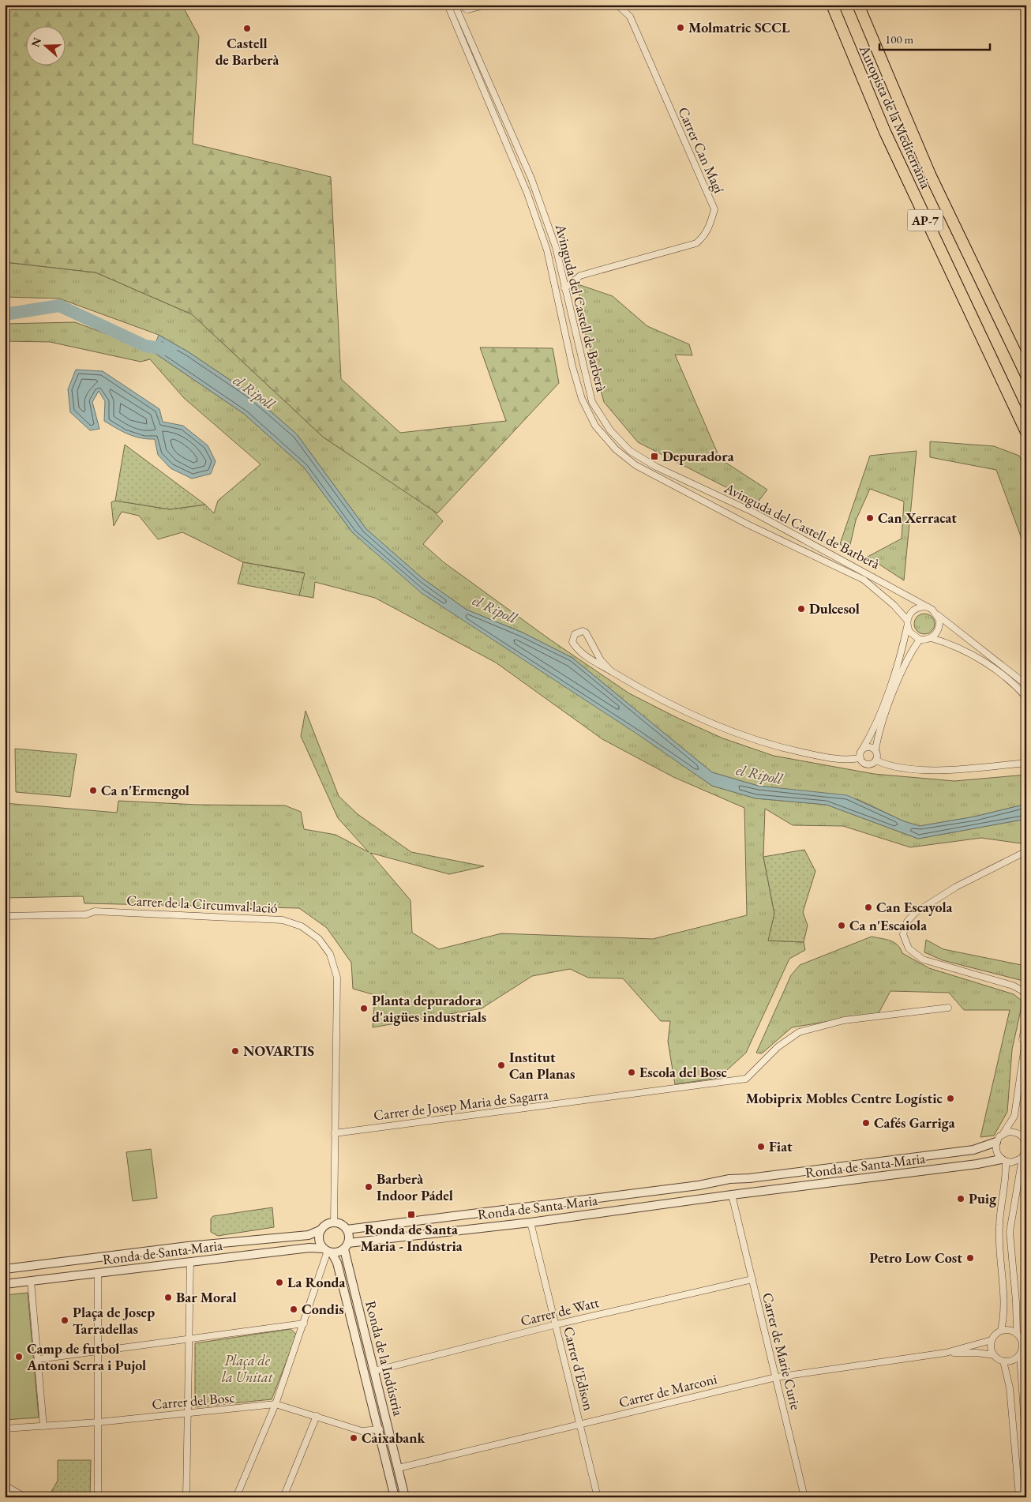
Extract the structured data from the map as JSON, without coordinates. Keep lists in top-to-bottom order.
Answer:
{
  "streets": {
    "highway": ["Autopista de la Mediterrània", "AP-7"],
    "street": [
      "Carrer Can Magí",
      "Avinguda del Castell de Barberà",
      "Carrer de la Circumval·lació",
      "Carrer de Josep Maria de Sagarra",
      "Ronda de Santa Maria",
      "Carrer de Watt",
      "Carrer de Marie Curie",
      "Ronda de la Indústria",
      "Carrer d'Edison",
      "Carrer de Marconi",
      "Carrer del Bosc"
    ]
  },
  "crossings": [
    ["Carrer Can Magí", "Avinguda del Castell de Barberà"],
    ["Carrer de la Circumval·lació", "Carrer de Josep Maria de Sagarra"],
    ["Carrer de la Circumval·lació", "Ronda de Santa Maria"],
    ["Carrer de la Circumval·lació", "Ronda de la Indústria"],
    ["Ronda de Santa Maria", "Carrer de Marie Curie"],
    ["Ronda de Santa Maria", "Ronda de la Indústria"],
    ["Ronda de Santa Maria", "Carrer d'Edison"],
    ["Carrer de Watt", "Carrer de Marie Curie"],
    ["Carrer de Watt", "Ronda de la Indústria"],
    ["Carrer de Watt", "Carrer d'Edison"],
    ["Carrer de Marie Curie", "Carrer de Marconi"],
    ["Ronda de la Indústria", "Carrer de Marconi"],
    ["Ronda de la Indústria", "Carrer del Bosc"],
    ["Carrer d'Edison", "Carrer de Marconi"]
  ],
  "water": ["el Ripoll"],
  "parks": ["Plaça de la Unitat"],
  "places": {
    "other": [
      "Molmatric SCCL",
      "Castell de Barberà",
      "Can Xerracat",
      "Dulcesol",
      "Ca n'Ermengol",
      "Can Escayola",
      "Ca n'Escaiola",
      "Planta depuradora d'aigües industrials",
      "NOVARTIS",
      "Institut Can Planas",
      "Escola del Bosc",
      "Mobiprix Mobles Centre Logístic",
      "Cafés Garriga",
      "Fiat",
      "Barberà Indoor Pádel",
      "Puig",
      "Petro Low Cost",
      "La Ronda",
      "Bar Moral",
      "Condis",
      "Plaça de Josep Tarradellas",
      "Camp de futbol Antoni Serra i Pujol",
      "Caixabank"
    ],
    "transit": ["Depuradora", "Ronda de Santa Maria - Indústria"]
  },
  "scale_bar": "100 m",
  "north": "left"
}
